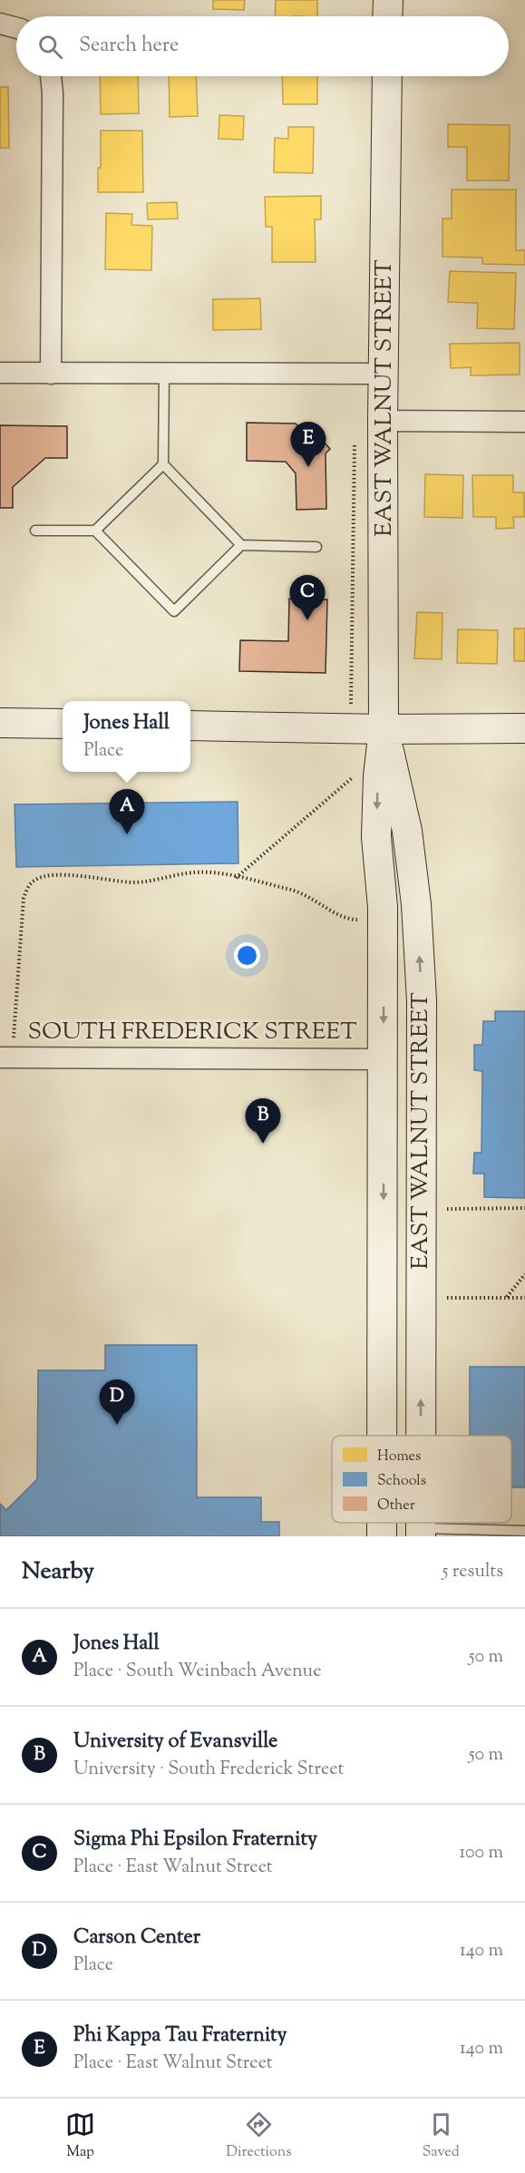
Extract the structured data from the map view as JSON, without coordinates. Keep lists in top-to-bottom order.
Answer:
{
  "streets": {
    "street": ["EAST WALNUT STREET", "SOUTH FREDERICK STREET"]
  },
  "crossings": [
    ["EAST WALNUT STREET", "SOUTH FREDERICK STREET"]
  ],
  "legend": ["Homes", "Schools", "Other"],
  "page": {
    "search": "Search here",
    "pins": [
      "E",
      "C",
      "A",
      "B",
      "D"
    ],
    "popup": ["Jones Hall", "Place"],
    "heading": ["Nearby", "5 results"],
    "list": [
      {
        "mark": "A",
        "name": "Jones Hall",
        "note": "Place · South Weinbach Avenue",
        "value": "50 m"
      },
      {
        "mark": "B",
        "name": "University of Evansville",
        "note": "University · South Frederick Street",
        "value": "50 m"
      },
      {
        "mark": "C",
        "name": "Sigma Phi Epsilon Fraternity",
        "note": "Place · East Walnut Street",
        "value": "100 m"
      },
      {
        "mark": "D",
        "name": "Carson Center",
        "note": "Place",
        "value": "140 m"
      },
      {
        "mark": "E",
        "name": "Phi Kappa Tau Fraternity",
        "note": "Place · East Walnut Street",
        "value": "140 m"
      }
    ],
    "nav": ["Map", "Directions", "Saved"]
  }
}
